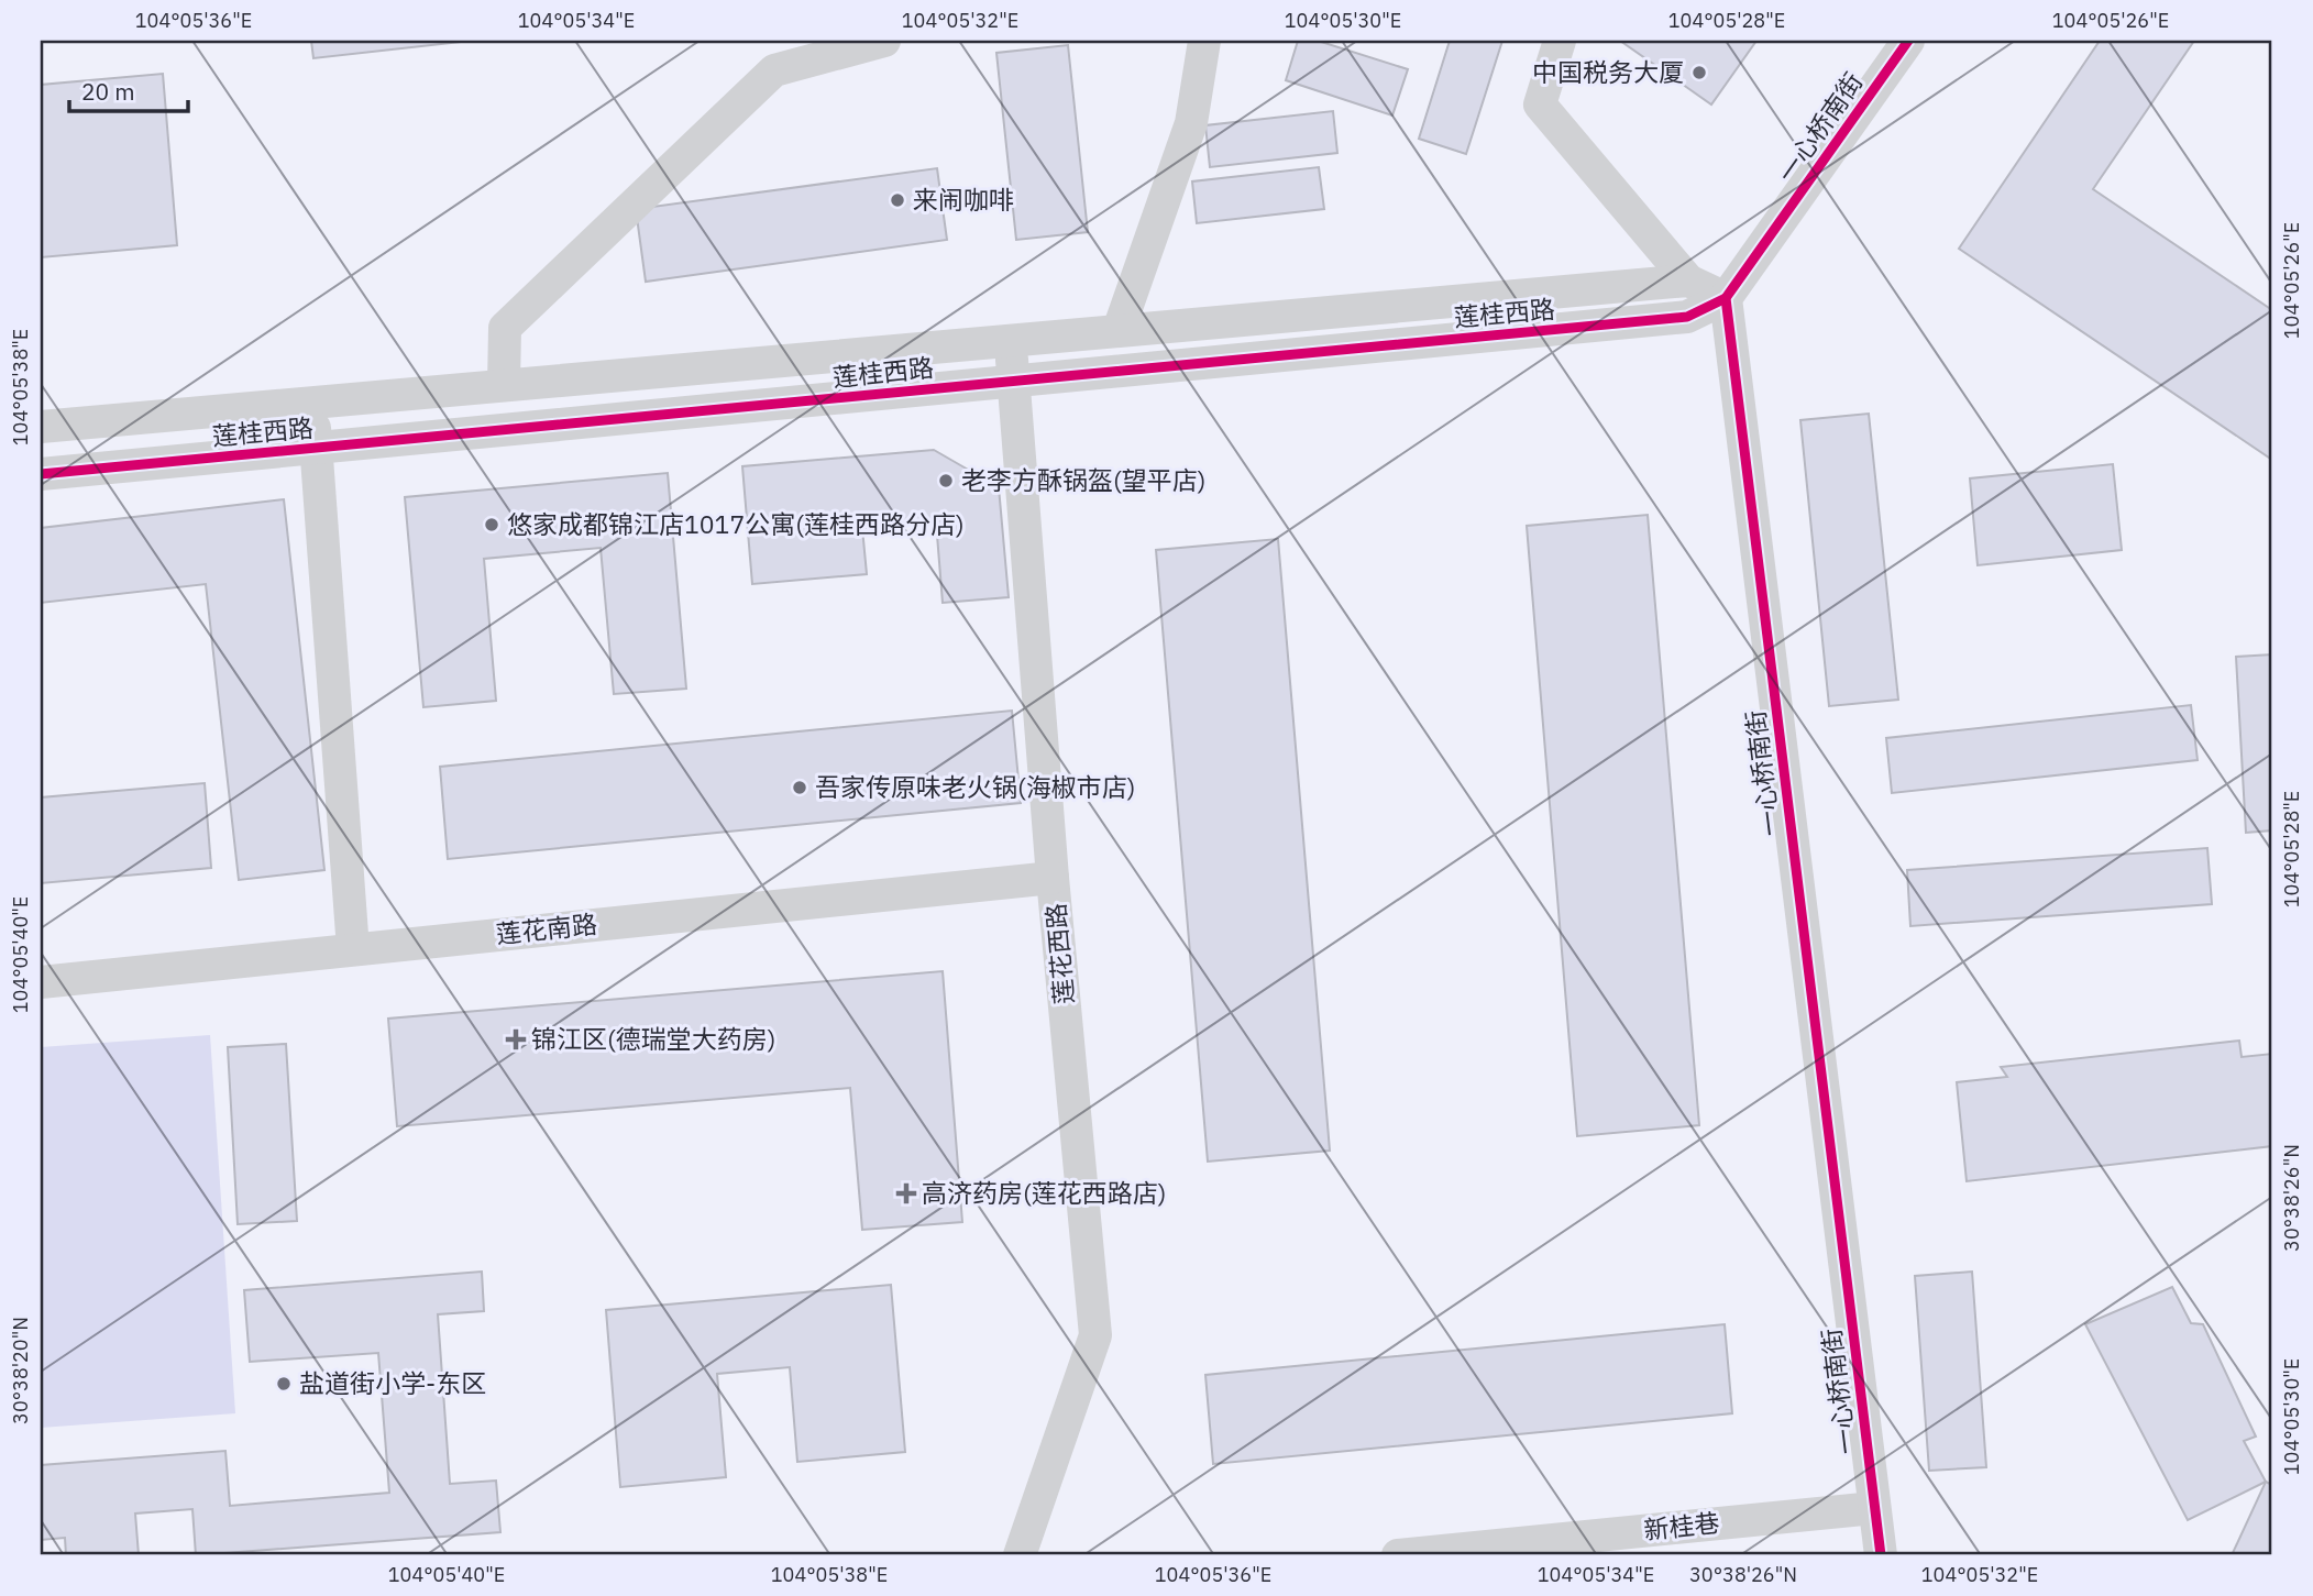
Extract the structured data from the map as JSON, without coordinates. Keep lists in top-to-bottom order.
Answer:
{
  "streets": {
    "street": [
      "一心桥南街",
      "莲桂西路",
      "莲花南路",
      "莲花西路",
      "新桂巷"
    ]
  },
  "crossings": [
    ["一心桥南街", "莲桂西路"],
    ["一心桥南街", "新桂巷"],
    ["莲桂西路", "莲花西路"],
    ["莲花南路", "莲花西路"]
  ],
  "places": {
    "other": [
      "中国税务大厦",
      "来闹咖啡",
      "老李方酥锅盔(望平店)",
      "悠家成都锦江店1017公寓(莲桂西路分店)",
      "吾家传原味老火锅(海椒市店)",
      "盐道街小学-东区"
    ],
    "health": ["锦江区(德瑞堂大药房)", "高济药房(莲花西路店)"]
  },
  "scale_bar": "20 m",
  "coordinates": [
    "104°05'36\"E",
    "104°05'34\"E",
    "104°05'32\"E",
    "104°05'30\"E",
    "104°05'28\"E",
    "104°05'26\"E",
    "104°05'38\"E",
    "104°05'40\"E",
    "30°38'26\"N",
    "30°38'20\"N"
  ]
}
